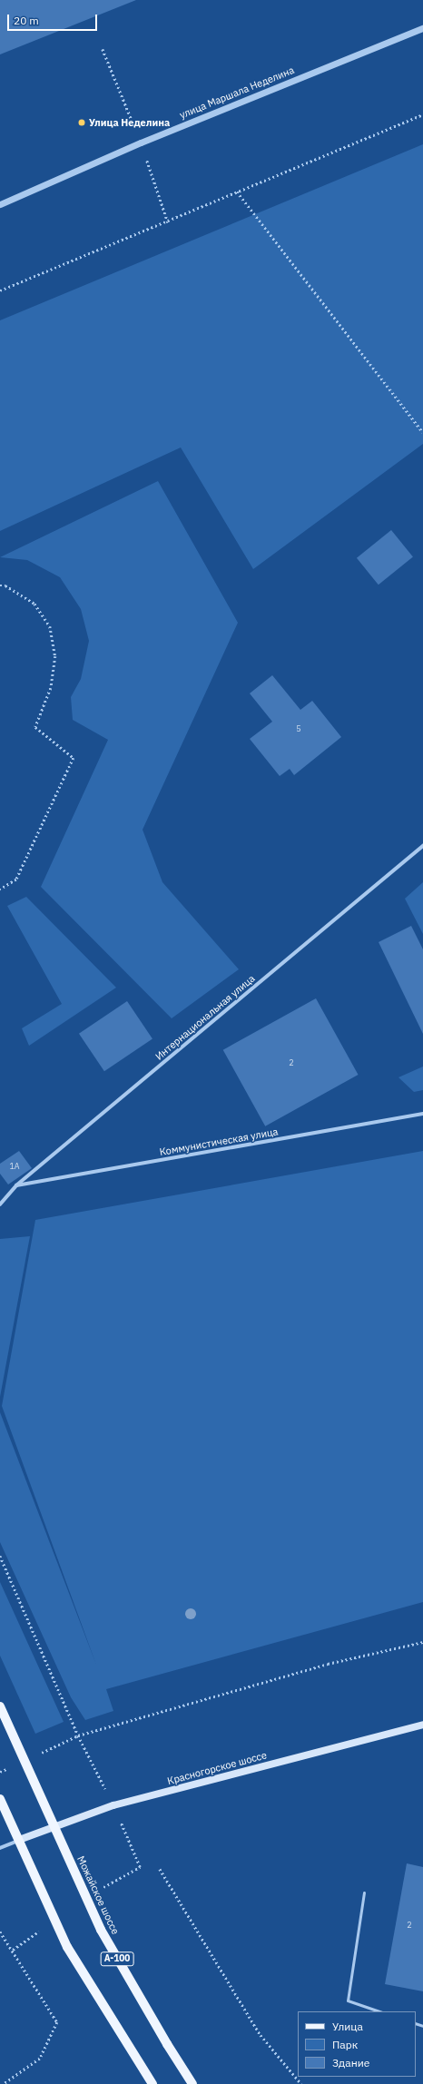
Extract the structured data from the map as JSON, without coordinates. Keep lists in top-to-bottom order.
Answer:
{
  "streets": {
    "main road": ["Красногорское шоссе", "Можайское шоссе", "А-100"],
    "street": ["улица Маршала Неделина", "Интернациональная улица", "Коммунистическая улица"]
  },
  "crossings": [
    ["Интернациональная улица", "Коммунистическая улица"],
    ["Красногорское шоссе", "Можайское шоссе"]
  ],
  "places": ["Улица Неделина"],
  "house_numbers": [
    "5",
    "2",
    "1А",
    "2"
  ],
  "legend": ["Улица", "Парк", "Здание"],
  "scale_bar": "20 m"
}
